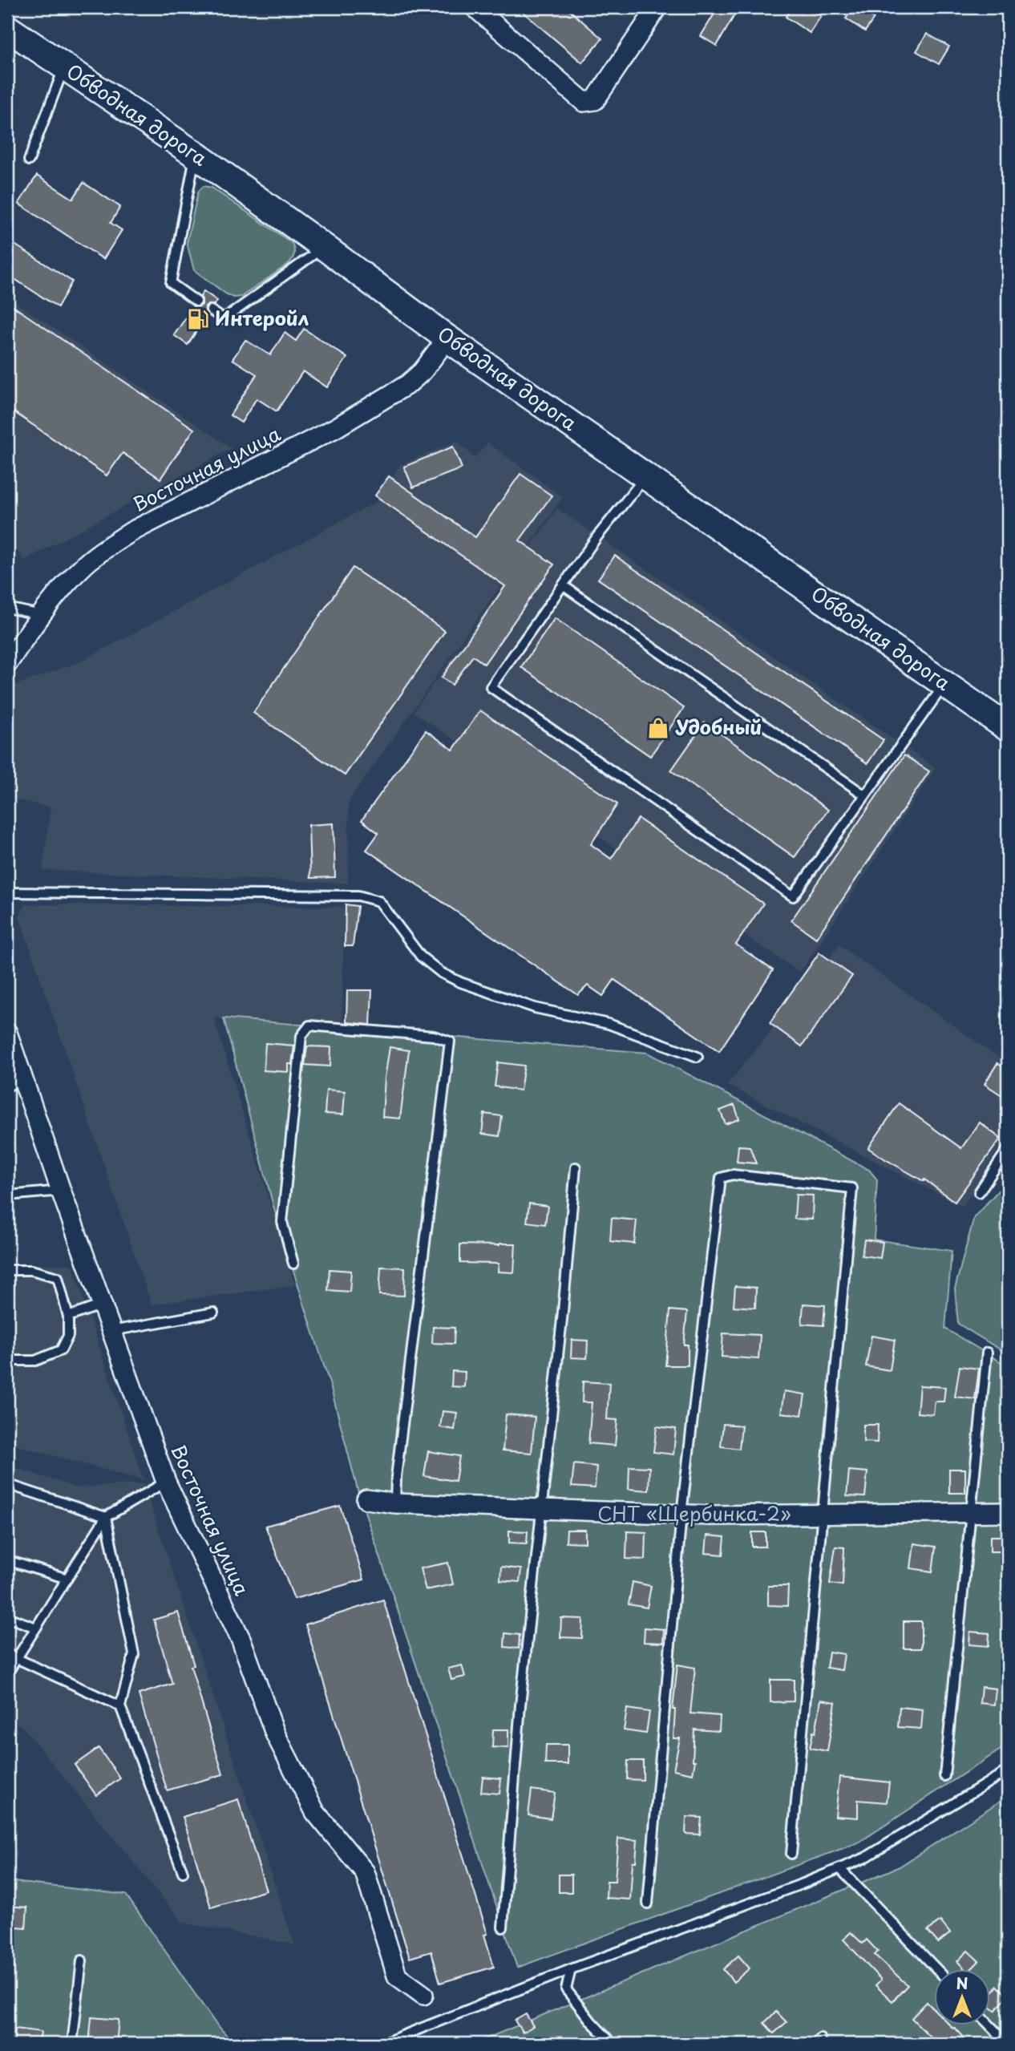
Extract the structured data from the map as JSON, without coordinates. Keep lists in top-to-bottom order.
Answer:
{
  "streets": {
    "main road": ["Обводная дорога"],
    "street": ["Восточная улица"]
  },
  "crossings": [
    ["Обводная дорога", "Восточная улица"]
  ],
  "parks": ["СНТ «Щербинка-2»"],
  "places": {
    "fuel station": ["Интеройл"],
    "shop": ["Удобный"]
  },
  "north": "top"
}
